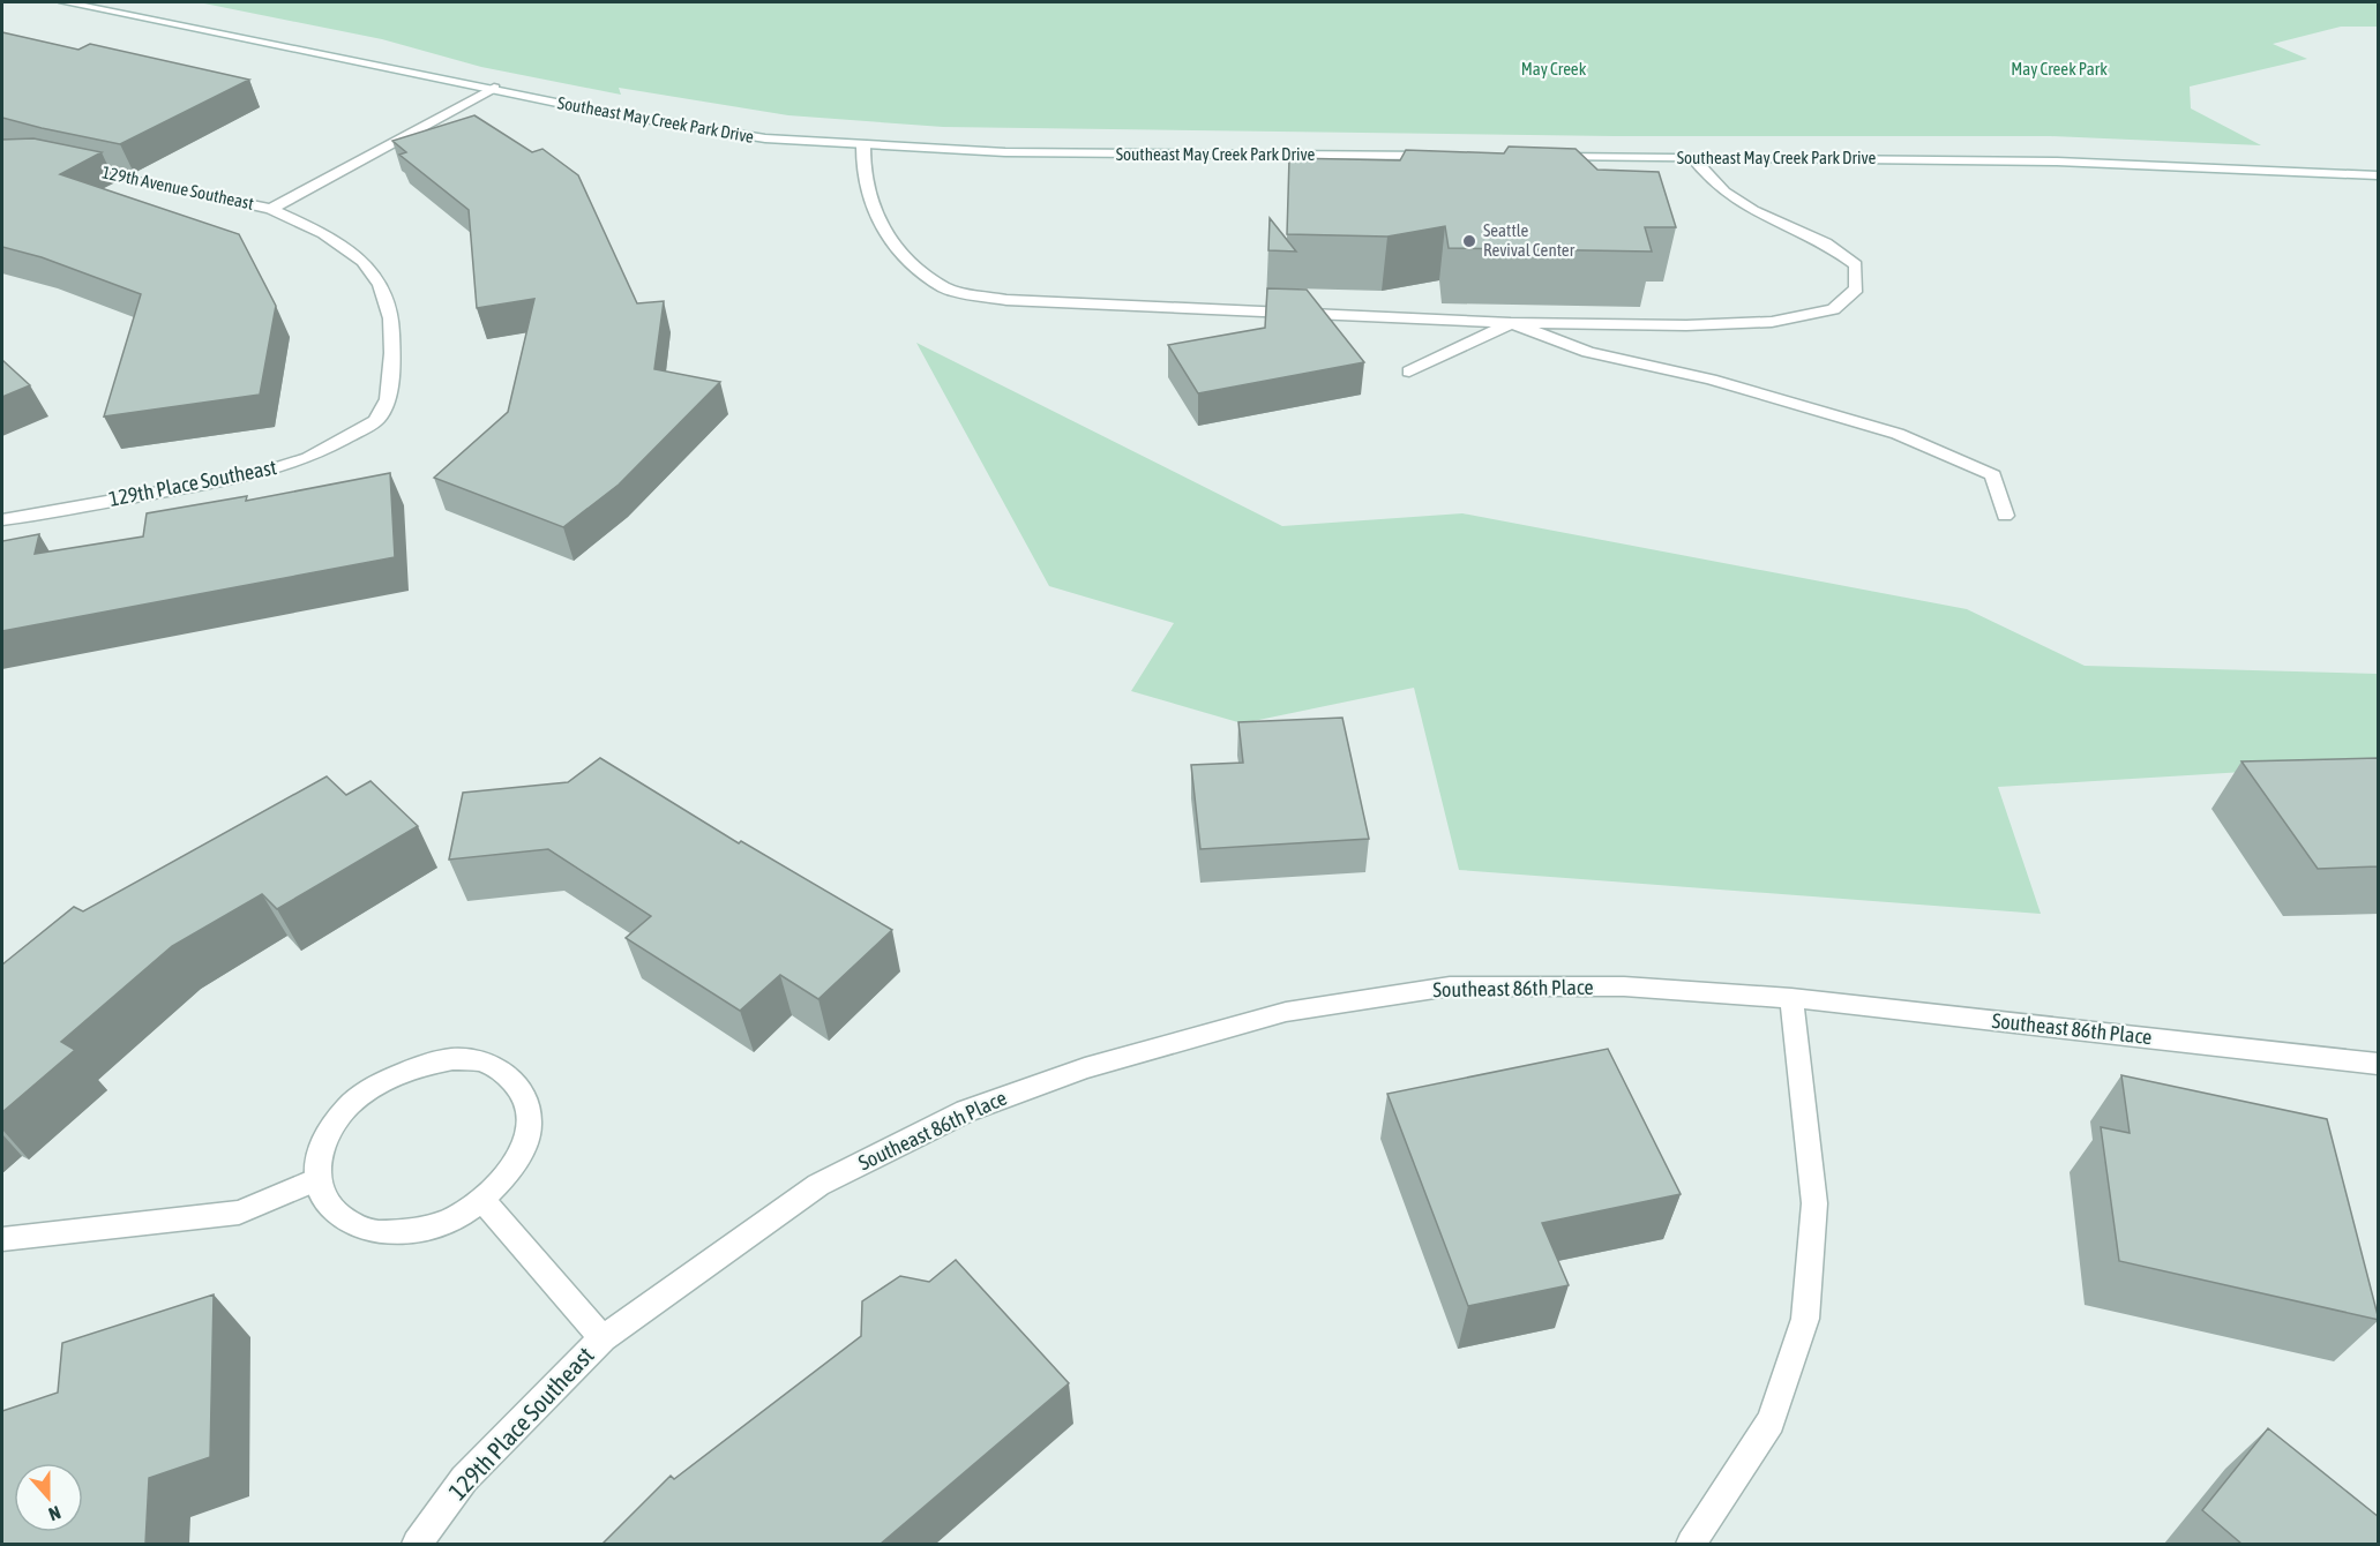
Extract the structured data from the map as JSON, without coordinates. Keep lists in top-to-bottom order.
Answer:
{
  "streets": {
    "street": [
      "Southeast May Creek Park Drive",
      "129th Avenue Southeast",
      "129th Place Southeast",
      "Southeast 86th Place"
    ]
  },
  "crossings": [
    ["Southeast May Creek Park Drive", "129th Avenue Southeast"],
    ["129th Avenue Southeast", "129th Place Southeast"],
    ["129th Place Southeast", "Southeast 86th Place"]
  ],
  "parks": ["May Creek", "May Creek Park"],
  "places": ["Seattle Revival Center"],
  "north": "bottom"
}
